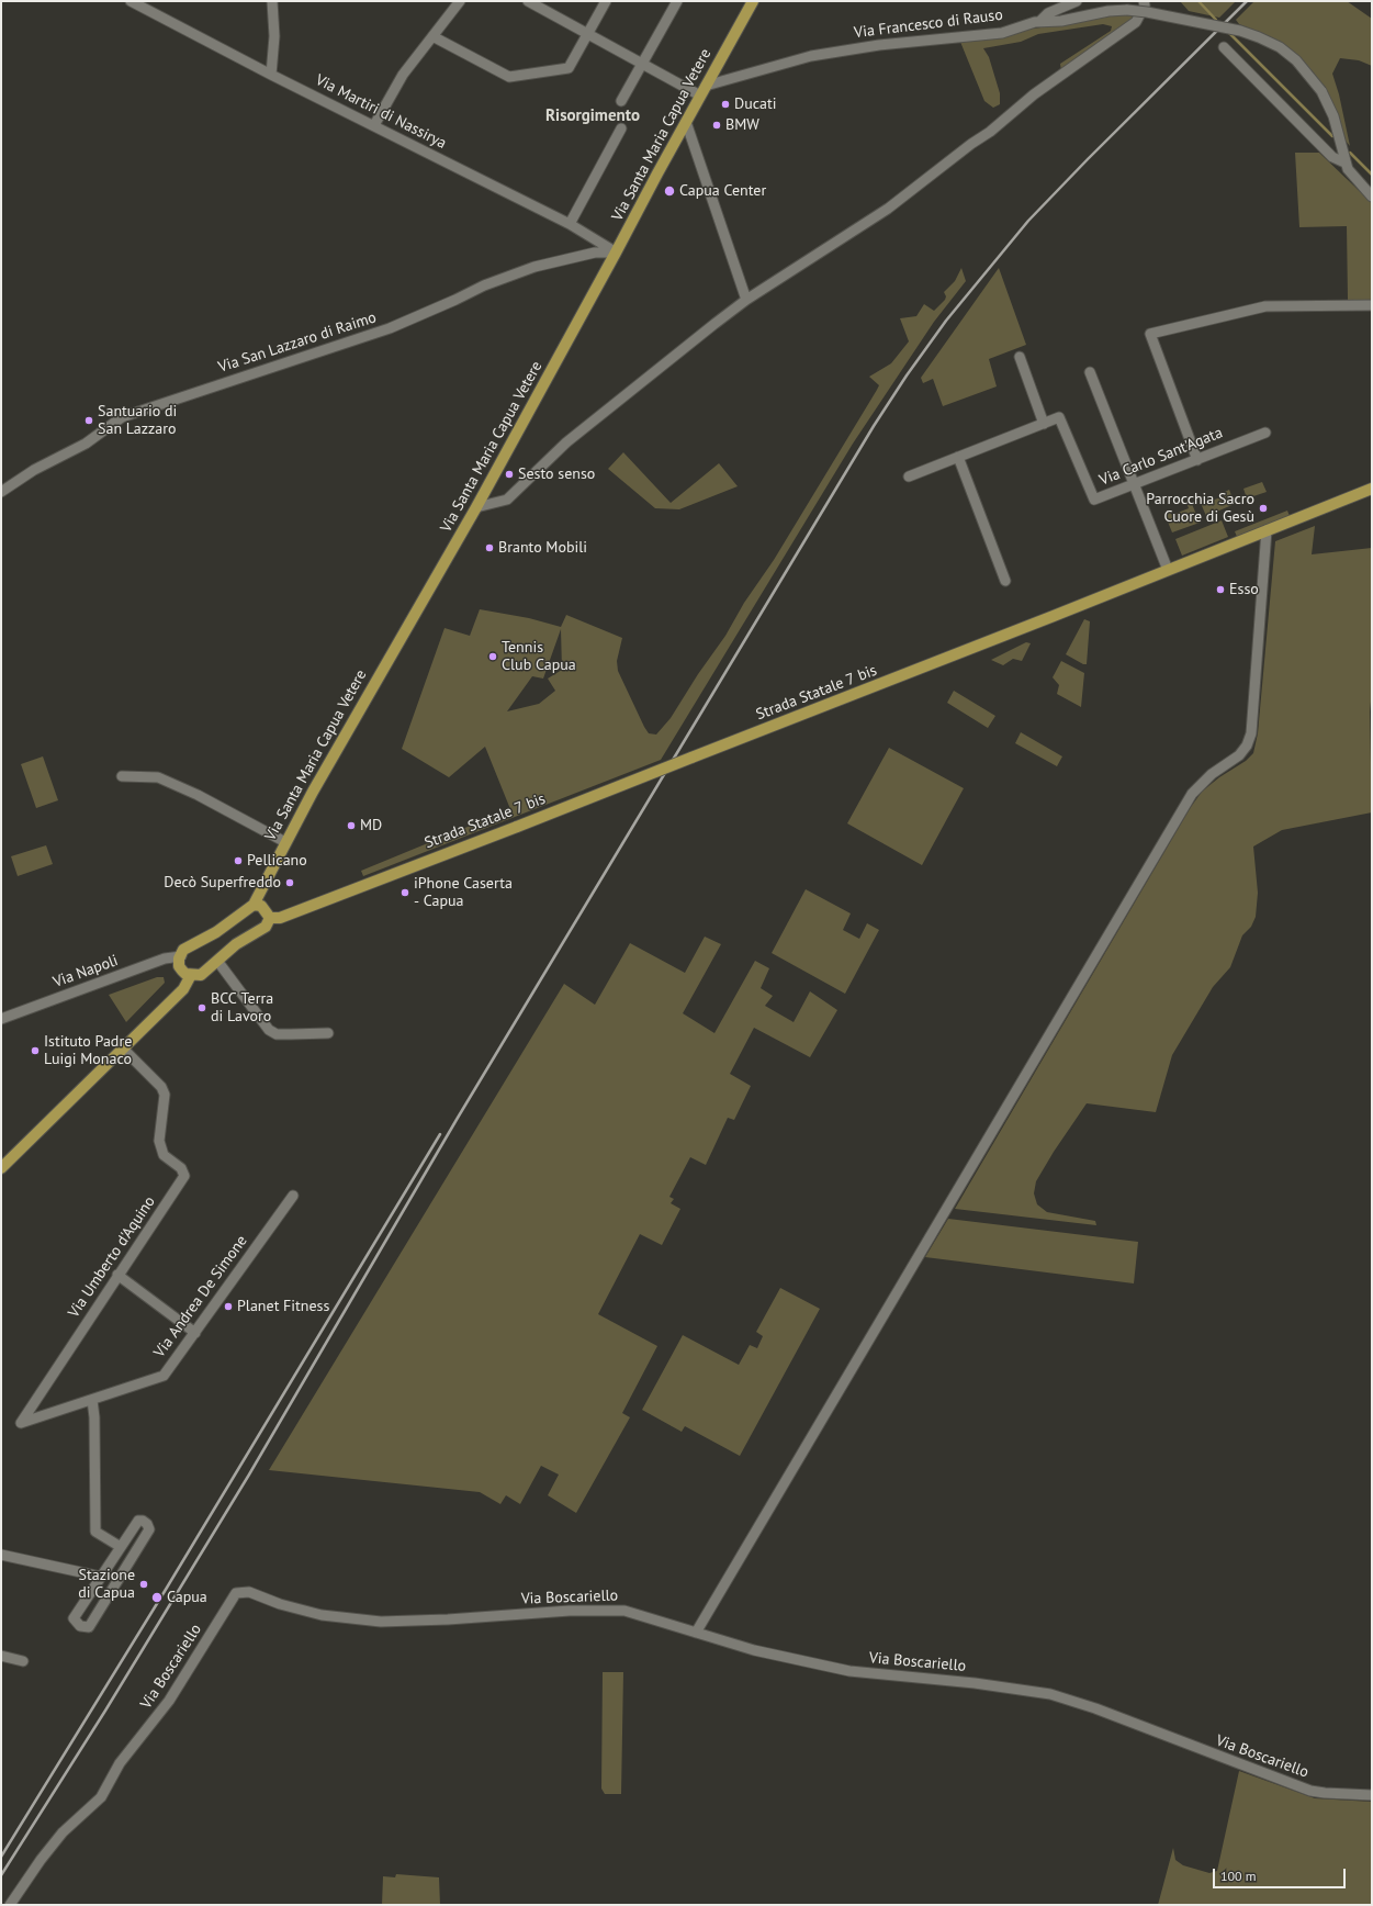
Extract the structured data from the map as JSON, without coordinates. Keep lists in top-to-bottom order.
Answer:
{
  "streets": {
    "main road": ["Via Santa Maria Capua Vetere", "Strada Statale 7 bis"],
    "street": [
      "Via Francesco di Rauso",
      "Via Martiri di Nassirya",
      "Via San Lazzaro di Raimo",
      "Via Carlo Sant'Agata",
      "Via Napoli",
      "Via Umberto d'Aquino",
      "Via Andrea De Simone",
      "Via Boscariello"
    ]
  },
  "crossings": [
    ["Via Francesco di Rauso", "Via Santa Maria Capua Vetere"],
    ["Via Martiri di Nassirya", "Via Santa Maria Capua Vetere"],
    ["Via Martiri di Nassirya", "Via San Lazzaro di Raimo"],
    ["Via Santa Maria Capua Vetere", "Via San Lazzaro di Raimo"],
    ["Via Umberto d'Aquino", "Via Andrea De Simone"]
  ],
  "districts": ["Risorgimento"],
  "places": [
    "Ducati",
    "BMW",
    "Capua Center",
    "Santuario di San Lazzaro",
    "Sesto senso",
    "Parrocchia Sacro Cuore di Gesù",
    "Branto Mobili",
    "Esso",
    "Tennis Club Capua",
    "MD",
    "Pellicano",
    "Decò Superfreddo",
    "iPhone Caserta - Capua",
    "BCC Terra di Lavoro",
    "Istituto Padre Luigi Monaco",
    "Planet Fitness",
    "Stazione di Capua",
    "Capua"
  ],
  "scale_bar": "100 m"
}
